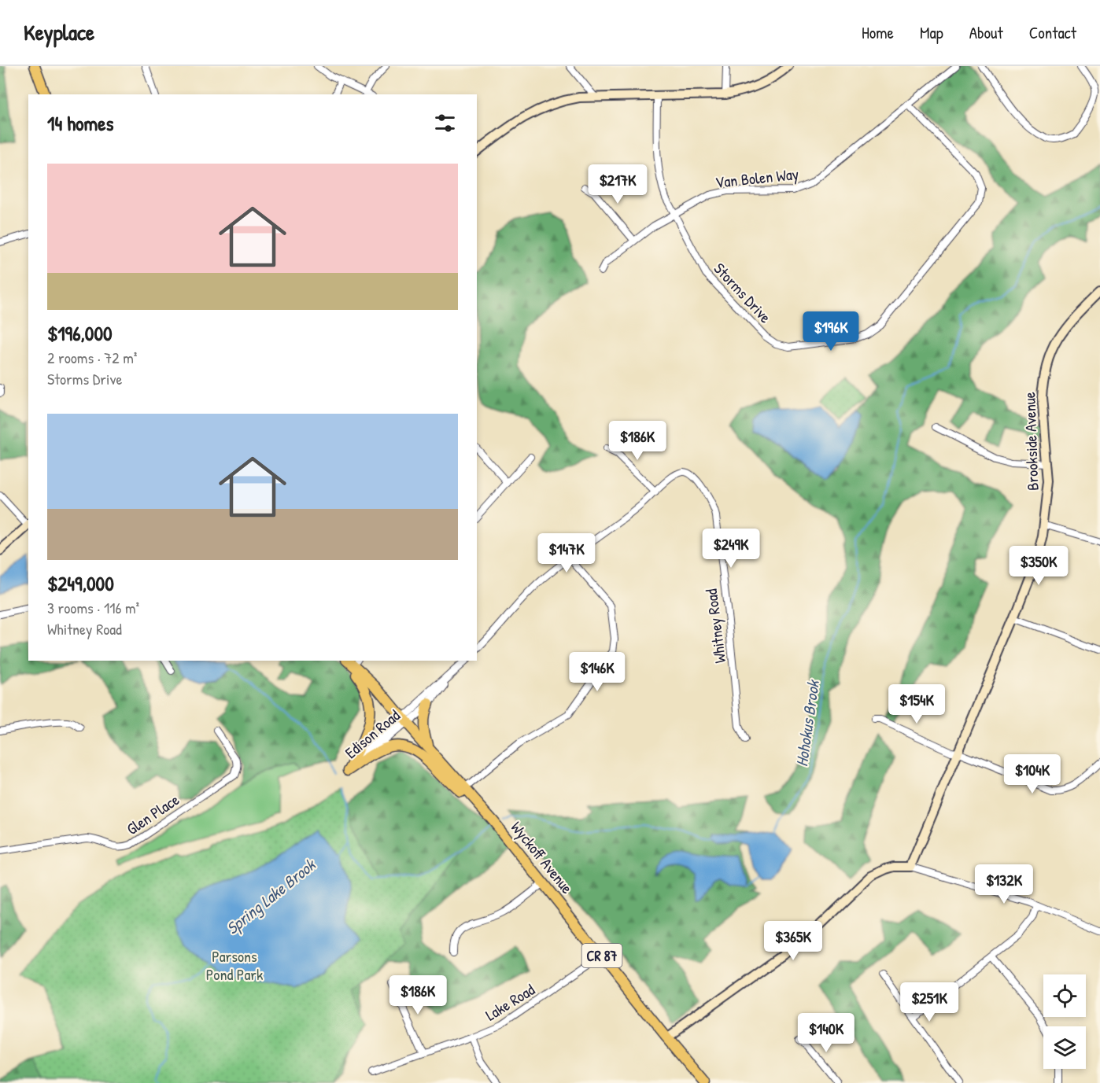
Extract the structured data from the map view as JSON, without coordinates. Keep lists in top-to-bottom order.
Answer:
{
  "streets": {
    "main road": ["Wyckoff Avenue", "CR 87"],
    "street": [
      "Van Bolen Way",
      "Storms Drive",
      "Brookside Avenue",
      "Whitney Road",
      "Edison Road",
      "Glen Place",
      "Lake Road"
    ]
  },
  "crossings": [
    ["Van Bolen Way", "Storms Drive"],
    ["Edison Road", "Wyckoff Avenue"],
    ["Wyckoff Avenue", "Lake Road"]
  ],
  "water": ["Hohokus Brook", "Spring Lake Brook"],
  "parks": ["Parsons Pond Park"],
  "page": {
    "header": "Keyplace",
    "nav": [
      "Home",
      "Map",
      "About",
      "Contact"
    ],
    "heading": "14 homes",
    "list": [
      {
        "name": "$196,000",
        "note": "2 rooms · 72 m² · Storms Drive"
      },
      {
        "name": "$249,000",
        "note": "3 rooms · 116 m² · Whitney Road"
      }
    ],
    "price": [
      "$217K",
      "$196K",
      "$186K",
      "$249K",
      "$147K",
      "$350K",
      "$146K",
      "$154K",
      "$104K",
      "$132K",
      "$365K",
      "$186K",
      "$251K",
      "$140K"
    ]
  }
}
